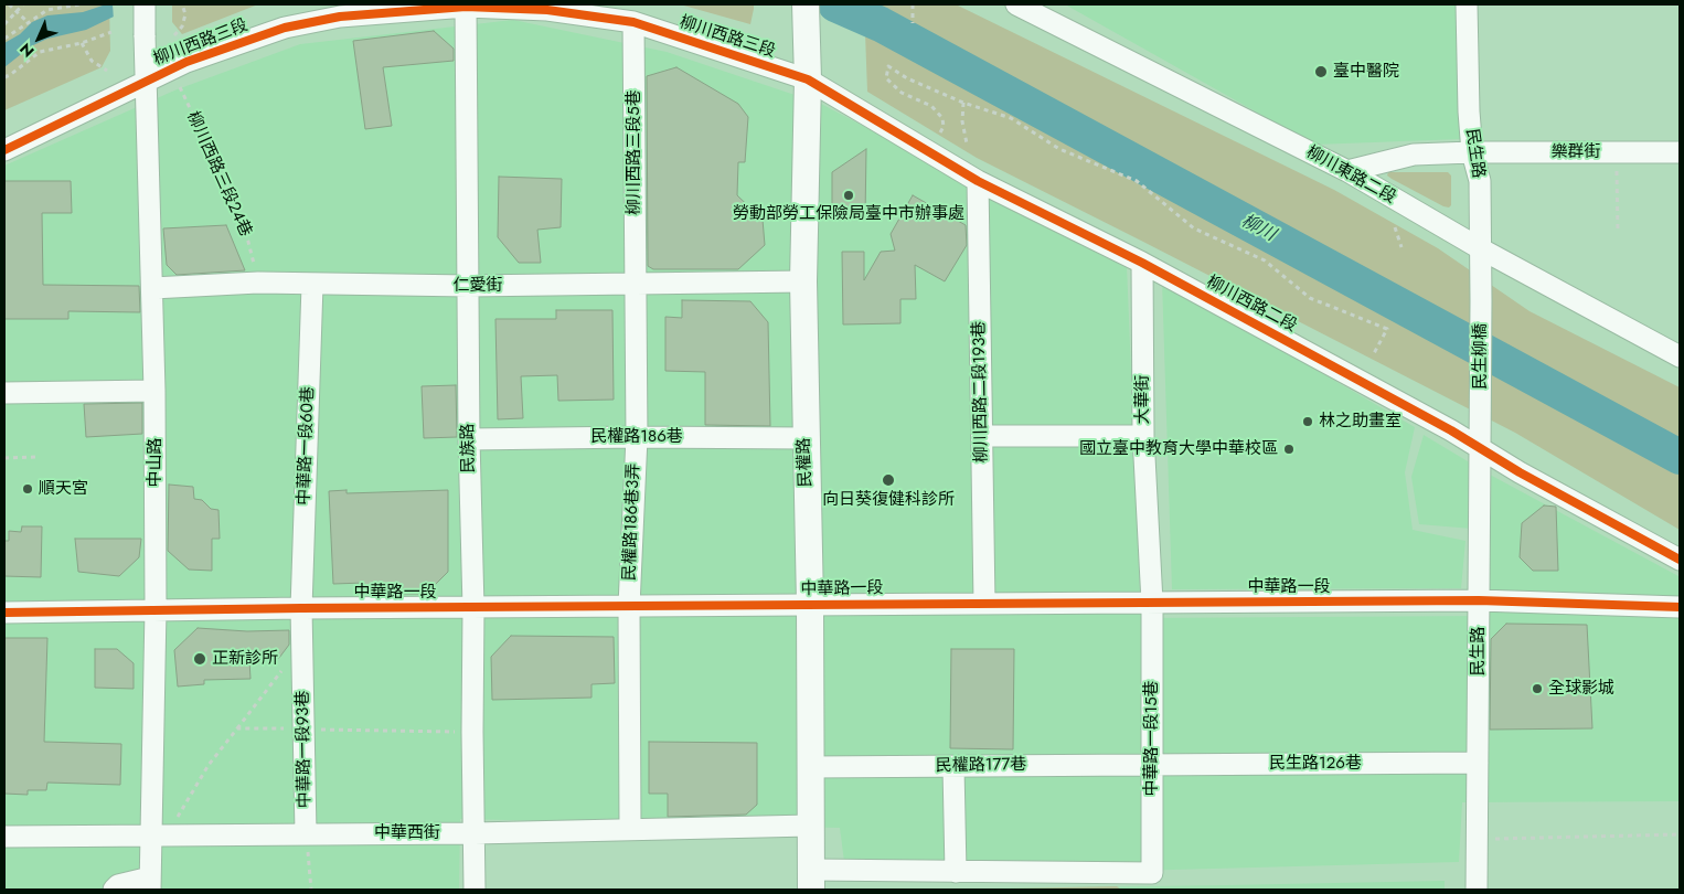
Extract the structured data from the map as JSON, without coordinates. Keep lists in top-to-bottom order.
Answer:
{
  "streets": {
    "main road": ["民權路"],
    "street": [
      "柳川西路三段",
      "柳川西路三段5巷",
      "樂群街",
      "民生路",
      "柳川東路二段",
      "仁愛街",
      "柳川西路二段",
      "民生柳橋",
      "柳川西路二段193巷",
      "大華街",
      "民權路186巷",
      "中華路一段60巷",
      "民族路",
      "中山路",
      "民權路186巷3弄",
      "中華路一段",
      "中華路一段15巷",
      "中華路一段93巷",
      "民生路126巷",
      "民權路177巷",
      "中華西街"
    ],
    "path": ["柳川西路三段24巷"]
  },
  "crossings": [
    ["柳川西路三段", "柳川西路三段5巷"],
    ["柳川西路三段", "柳川西路三段24巷"],
    ["柳川西路三段", "柳川西路二段"],
    ["柳川西路三段", "民族路"],
    ["柳川西路三段", "中山路"],
    ["柳川西路三段", "民權路"],
    ["柳川西路三段5巷", "仁愛街"],
    ["柳川西路三段5巷", "民權路186巷"],
    ["柳川西路三段5巷", "民權路186巷3弄"],
    ["樂群街", "民生路"],
    ["樂群街", "柳川東路二段"],
    ["民生路", "柳川東路二段"],
    ["民生路", "柳川西路二段"],
    ["民生路", "民生柳橋"],
    ["民生路", "中華路一段"],
    ["民生路", "民生路126巷"],
    ["柳川西路三段24巷", "仁愛街"],
    ["仁愛街", "中華路一段60巷"],
    ["仁愛街", "民族路"],
    ["仁愛街", "中山路"],
    ["仁愛街", "民權路"],
    ["柳川西路二段", "柳川西路二段193巷"],
    ["柳川西路二段", "大華街"],
    ["柳川西路二段", "民權路"],
    ["柳川西路二段193巷", "中華路一段"],
    ["大華街", "中華路一段"],
    ["大華街", "中華路一段15巷"],
    ["民權路186巷", "民族路"],
    ["民權路186巷", "民權路"],
    ["民權路186巷", "民權路186巷3弄"],
    ["中華路一段60巷", "中華路一段"],
    ["中華路一段60巷", "中華路一段93巷"],
    ["民族路", "中華路一段"],
    ["民族路", "中華西街"],
    ["中山路", "中華路一段"],
    ["中山路", "中華西街"],
    ["民權路", "中華路一段"],
    ["民權路", "民權路177巷"],
    ["民權路", "中華西街"],
    ["民權路186巷3弄", "中華路一段"],
    ["民權路186巷3弄", "中華西街"],
    ["中華路一段", "中華路一段15巷"],
    ["中華路一段", "中華路一段93巷"],
    ["中華路一段15巷", "民生路126巷"],
    ["中華路一段15巷", "民權路177巷"],
    ["中華路一段93巷", "中華西街"],
    ["民生路126巷", "民權路177巷"]
  ],
  "water": ["柳川"],
  "places": [
    "臺中醫院",
    "勞動部勞工保險局臺中市辦事處",
    "林之助畫室",
    "國立臺中教育大學中華校區",
    "向日葵復健科診所",
    "順天宮",
    "正新診所",
    "全球影城"
  ],
  "north": "bottom left"
}
